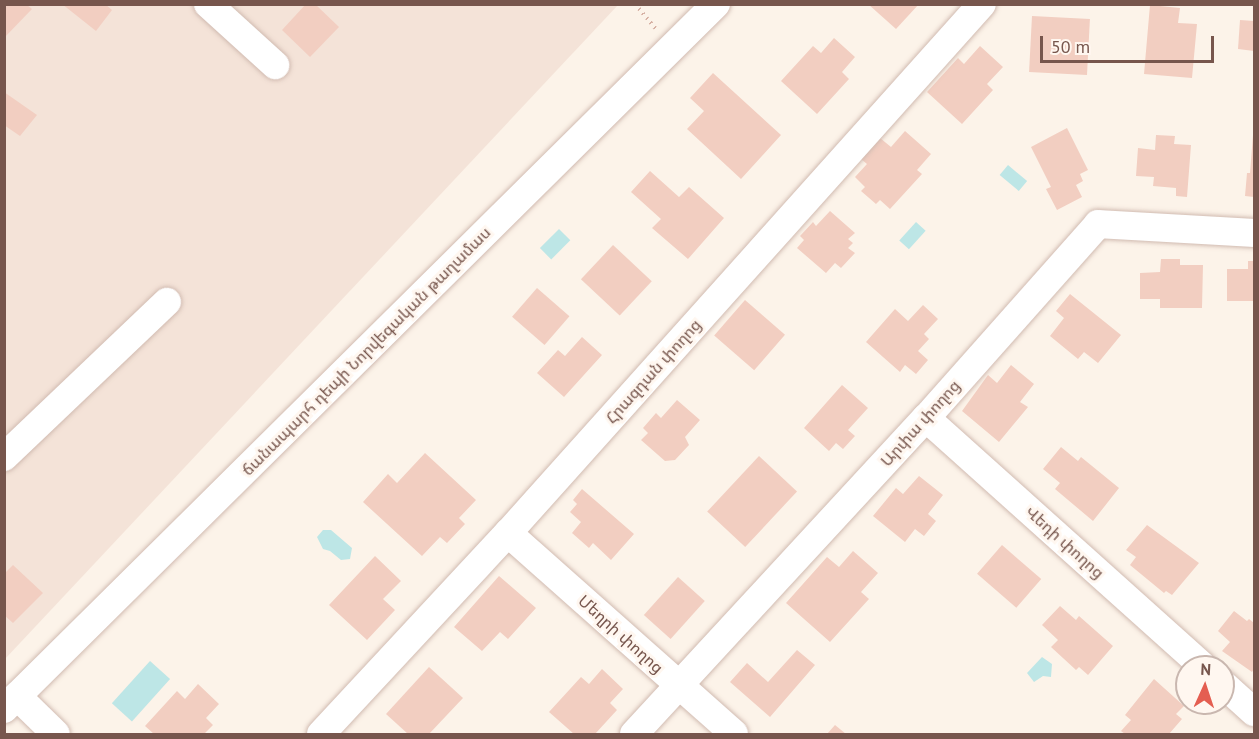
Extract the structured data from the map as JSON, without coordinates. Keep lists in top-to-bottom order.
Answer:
{
  "streets": {
    "street": [
      "ճանապարհ դեպի Նորվեգական թաղամաս",
      "Հրազդան փողոց",
      "Արփա փողոց",
      "Վեդի փողոց",
      "Մեղրի փողոց"
    ]
  },
  "crossings": [
    ["Հրազդան փողոց", "Մեղրի փողոց"],
    ["Արփա փողոց", "Վեդի փողոց"],
    ["Արփա փողոց", "Մեղրի փողոց"]
  ],
  "scale_bar": "50 m",
  "north": "top"
}
